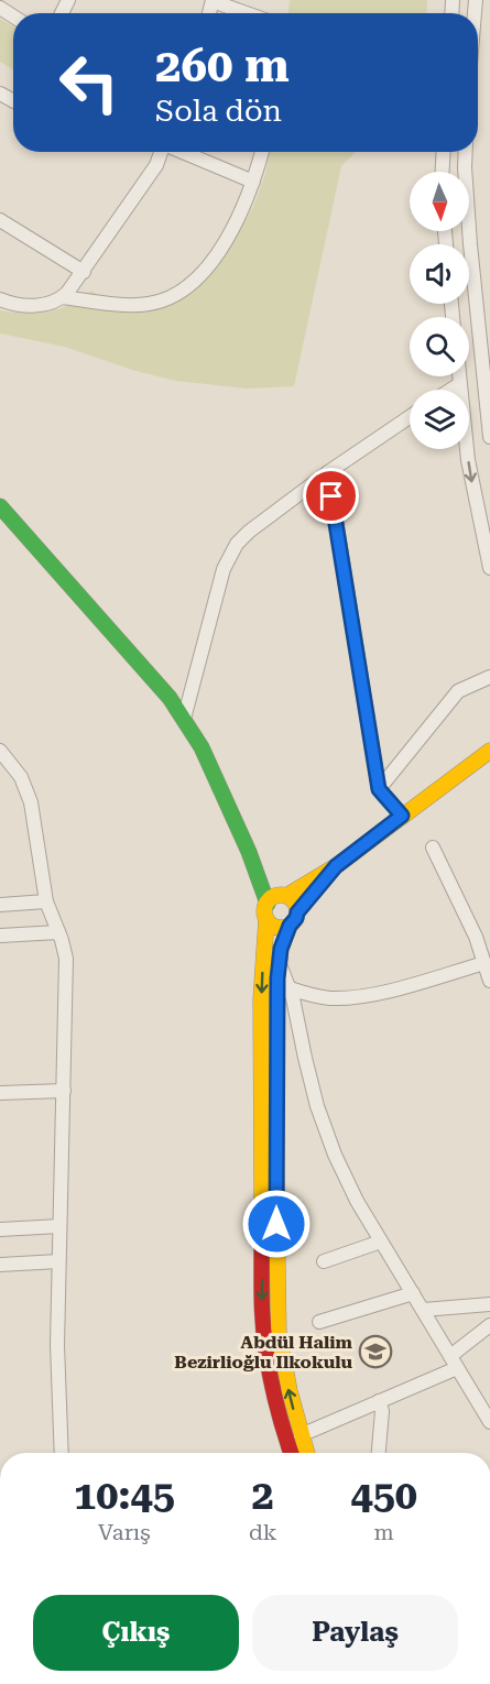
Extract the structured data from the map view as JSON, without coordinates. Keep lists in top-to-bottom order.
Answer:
{
  "places": {
    "school or university": ["Abdül Halim Bezirlioğlu Ilkokulu"]
  },
  "north": "bottom",
  "page": {
    "turn": ["260 m", "Sola dön"],
    "eta": [
      "10:45",
      "Varış",
      "2",
      "dk",
      "450",
      "m"
    ],
    "buttons": ["Çıkış", "Paylaş"]
  }
}
